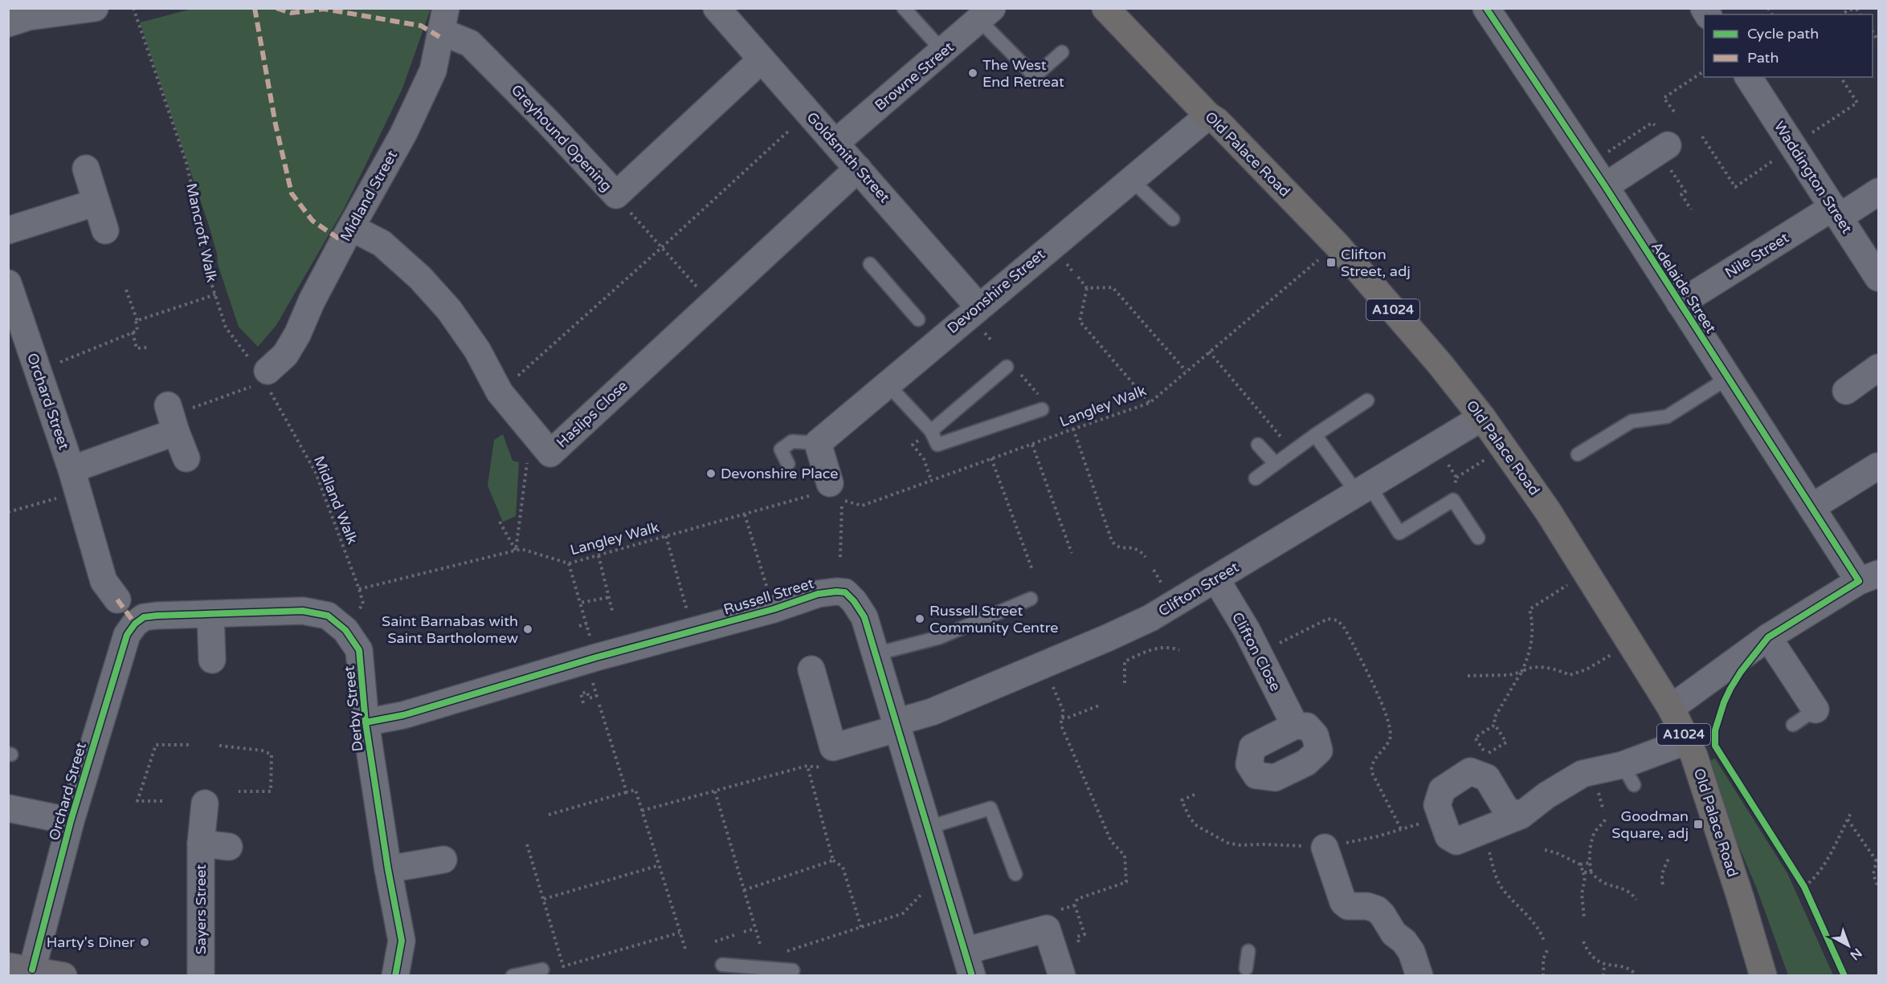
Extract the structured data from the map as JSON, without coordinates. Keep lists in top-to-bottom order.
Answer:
{
  "streets": {
    "main road": ["Old Palace Road", "A1024"],
    "street": [
      "Browne Street",
      "Greyhound Opening",
      "Goldsmith Street",
      "Waddington Street",
      "Midland Street",
      "Nile Street",
      "Adelaide Street",
      "Devonshire Street",
      "Orchard Street",
      "Haslips Close",
      "Clifton Street",
      "Russell Street",
      "Clifton Close",
      "Derby Street",
      "Sayers Street"
    ],
    "path": ["Mancroft Walk", "Langley Walk", "Midland Walk"]
  },
  "crossings": [
    ["Browne Street", "Goldsmith Street"],
    ["Greyhound Opening", "Goldsmith Street"],
    ["Greyhound Opening", "Midland Street"],
    ["Old Palace Road", "Devonshire Street"],
    ["Old Palace Road", "Langley Walk"],
    ["Old Palace Road", "Clifton Street"],
    ["Goldsmith Street", "Devonshire Street"],
    ["Goldsmith Street", "Haslips Close"],
    ["Waddington Street", "Nile Street"],
    ["Midland Street", "Mancroft Walk"],
    ["Midland Street", "Haslips Close"],
    ["Midland Street", "Midland Walk"],
    ["Mancroft Walk", "Midland Walk"],
    ["Nile Street", "Adelaide Street"],
    ["Orchard Street", "Derby Street"],
    ["Langley Walk", "Midland Walk"],
    ["Midland Walk", "Derby Street"],
    ["Clifton Street", "Russell Street"],
    ["Clifton Street", "Clifton Close"],
    ["Russell Street", "Derby Street"]
  ],
  "places": {
    "other": [
      "The West End Retreat",
      "Devonshire Place",
      "Russell Street Community Centre",
      "Saint Barnabas with Saint Bartholomew",
      "Harty's Diner"
    ],
    "transit": ["Clifton Street, adj", "Goodman Square, adj"]
  },
  "legend": ["Cycle path", "Path"],
  "north": "bottom right"
}
